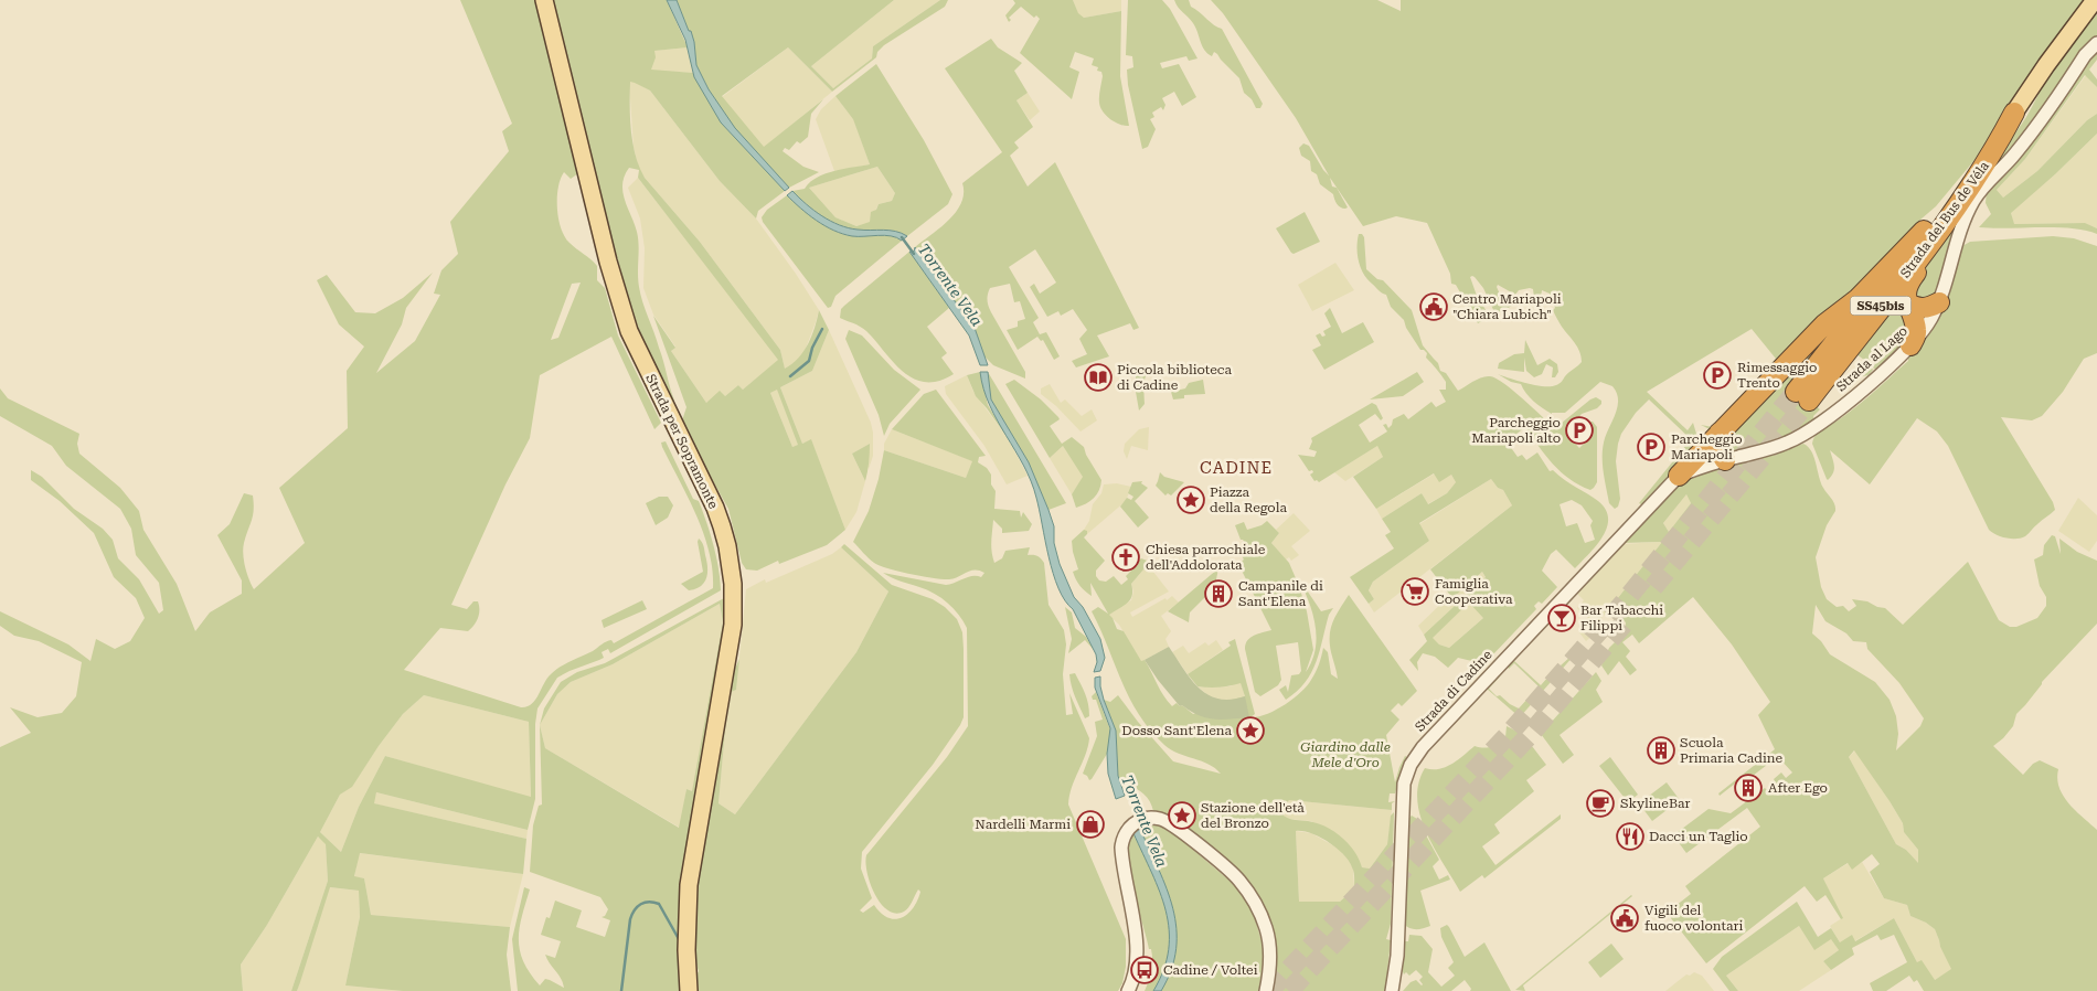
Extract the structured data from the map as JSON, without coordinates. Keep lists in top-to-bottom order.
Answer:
{
  "streets": {
    "highway": ["Strada del Bus de Véla", "SS45bis"],
    "main road": ["Strada per Sopramonte"],
    "street": ["Strada al Lago", "Strada di Cadine"]
  },
  "crossings": [
    ["Strada al Lago", "Strada di Cadine"]
  ],
  "districts": ["CADINE"],
  "water": ["Torrente Vela"],
  "parks": ["Giardino dalle Mele d'Oro"],
  "places": {
    "public building": ["Centro Mariapoli \"Chiara Lubich\"", "Vigili del fuoco volontari"],
    "parking": ["Rimessaggio Trento", "Parcheggio Mariapoli alto", "Parcheggio Mariapoli"],
    "library": ["Piccola biblioteca di Cadine"],
    "place": ["Piazza della Regola", "Dosso Sant'Elena", "Stazione dell'età del Bronzo"],
    "church": ["Chiesa parrochiale dell'Addolorata"],
    "supermarket": ["Famiglia Cooperativa"],
    "building": ["Campanile di Sant'Elena", "Scuola Primaria Cadine", "After Ego"],
    "bar": ["Bar Tabacchi Filippi"],
    "cafe": ["SkylineBar"],
    "shop": ["Nardelli Marmi"],
    "restaurant": ["Dacci un Taglio"],
    "bus stop": ["Cadine / Voltei"]
  }
}
